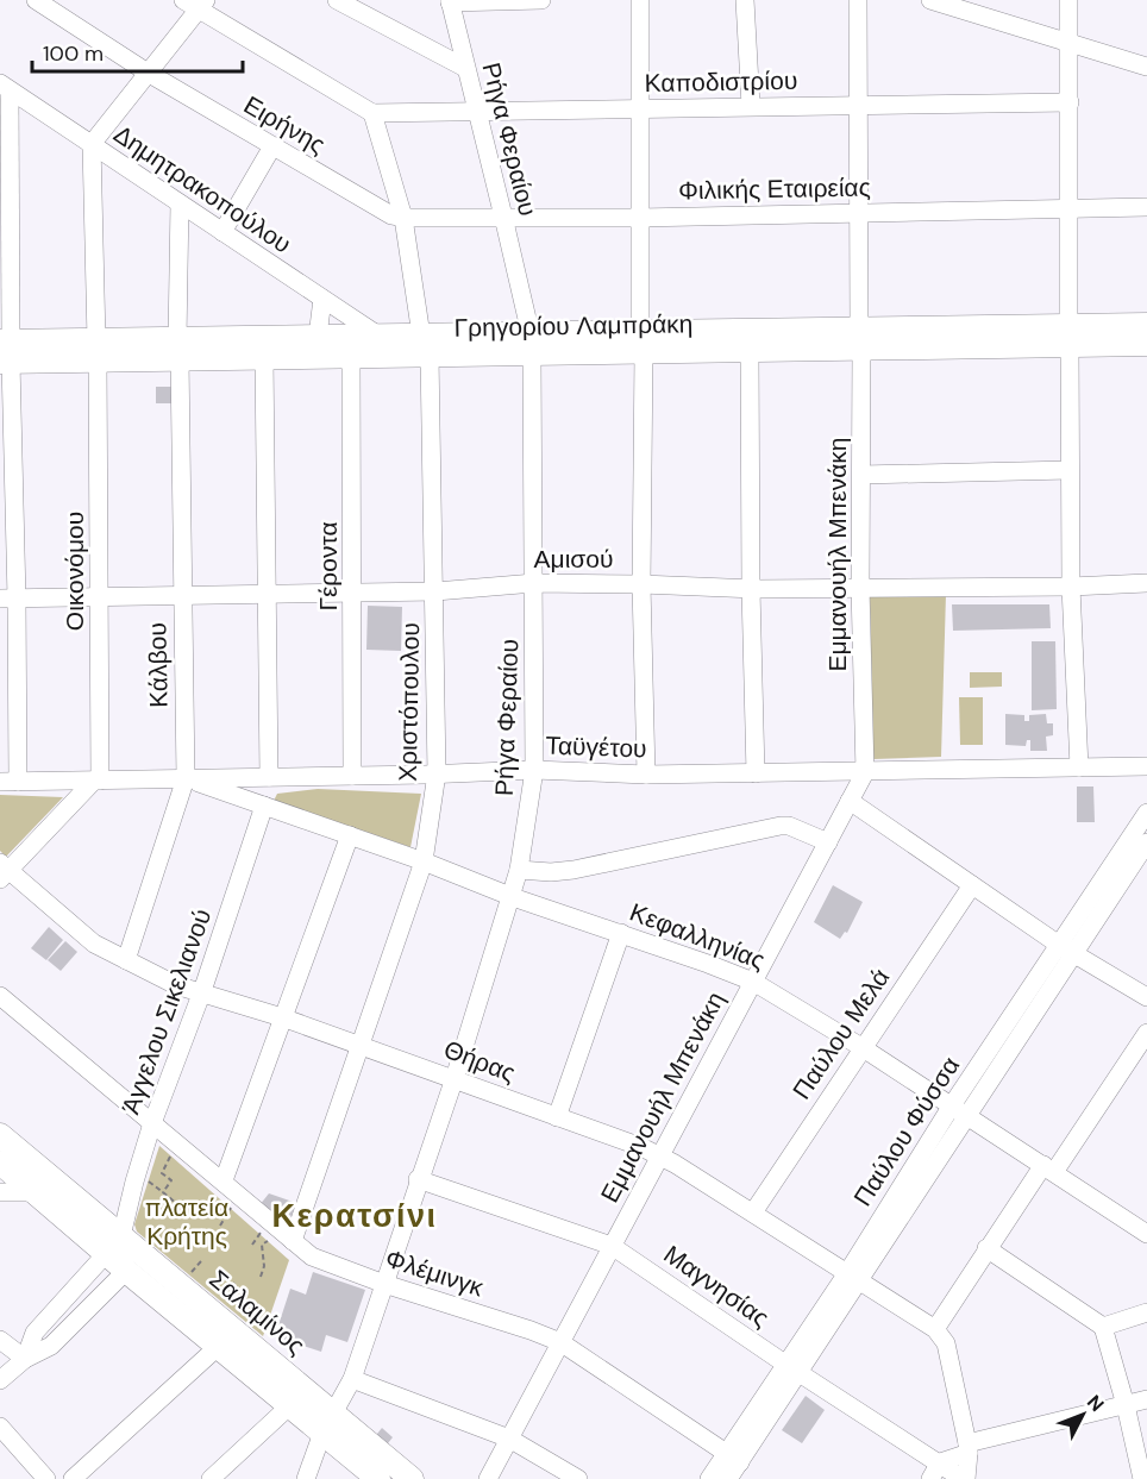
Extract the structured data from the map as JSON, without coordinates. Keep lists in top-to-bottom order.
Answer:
{
  "streets": {
    "main road": ["Γρηγορίου Λαμπράκη", "Σαλαμίνος"],
    "street": [
      "Καποδιστρίου",
      "Ειρήνης",
      "Ρήγα Φεραίου",
      "Δημητρακοπούλου",
      "Φιλικής Εταιρείας",
      "Εμμανουήλ Μπενάκη",
      "Αμισού",
      "Γέροντα",
      "Οικονόμου",
      "Κάλβου",
      "Χριστόπουλου",
      "Ταϋγέτου",
      "Κεφαλληνίας",
      "Άγγελου Σικελιανού",
      "Παύλου Μελά",
      "Θήρας",
      "Παύλου Φύσσα",
      "Φλέμινγκ",
      "Μαγνησίας"
    ]
  },
  "crossings": [
    ["Καποδιστρίου", "Ρήγα Φεραίου"],
    ["Καποδιστρίου", "Εμμανουήλ Μπενάκη"],
    ["Καποδιστρίου", "Χριστόπουλου"],
    ["Ειρήνης", "Φιλικής Εταιρείας"],
    ["Ειρήνης", "Χριστόπουλου"],
    ["Ρήγα Φεραίου", "Φιλικής Εταιρείας"],
    ["Ρήγα Φεραίου", "Γρηγορίου Λαμπράκη"],
    ["Ρήγα Φεραίου", "Αμισού"],
    ["Ρήγα Φεραίου", "Ταϋγέτου"],
    ["Ρήγα Φεραίου", "Κεφαλληνίας"],
    ["Ρήγα Φεραίου", "Θήρας"],
    ["Ρήγα Φεραίου", "Φλέμινγκ"],
    ["Ρήγα Φεραίου", "Μαγνησίας"],
    ["Ρήγα Φεραίου", "Σαλαμίνος"],
    ["Δημητρακοπούλου", "Γρηγορίου Λαμπράκη"],
    ["Δημητρακοπούλου", "Οικονόμου"],
    ["Δημητρακοπούλου", "Κάλβου"],
    ["Φιλικής Εταιρείας", "Εμμανουήλ Μπενάκη"],
    ["Φιλικής Εταιρείας", "Χριστόπουλου"],
    ["Γρηγορίου Λαμπράκη", "Εμμανουήλ Μπενάκη"],
    ["Γρηγορίου Λαμπράκη", "Γέροντα"],
    ["Γρηγορίου Λαμπράκη", "Οικονόμου"],
    ["Γρηγορίου Λαμπράκη", "Κάλβου"],
    ["Γρηγορίου Λαμπράκη", "Χριστόπουλου"],
    ["Εμμανουήλ Μπενάκη", "Αμισού"],
    ["Εμμανουήλ Μπενάκη", "Ταϋγέτου"],
    ["Εμμανουήλ Μπενάκη", "Κεφαλληνίας"],
    ["Εμμανουήλ Μπενάκη", "Θήρας"],
    ["Εμμανουήλ Μπενάκη", "Φλέμινγκ"],
    ["Εμμανουήλ Μπενάκη", "Μαγνησίας"],
    ["Αμισού", "Γέροντα"],
    ["Αμισού", "Οικονόμου"],
    ["Αμισού", "Κάλβου"],
    ["Αμισού", "Χριστόπουλου"],
    ["Γέροντα", "Ταϋγέτου"],
    ["Οικονόμου", "Ταϋγέτου"],
    ["Κάλβου", "Ταϋγέτου"],
    ["Κάλβου", "Κεφαλληνίας"],
    ["Κάλβου", "Θήρας"],
    ["Χριστόπουλου", "Ταϋγέτου"],
    ["Χριστόπουλου", "Κεφαλληνίας"],
    ["Χριστόπουλου", "Θήρας"],
    ["Χριστόπουλου", "Φλέμινγκ"],
    ["Ταϋγέτου", "Κεφαλληνίας"],
    ["Κεφαλληνίας", "Άγγελου Σικελιανού"],
    ["Κεφαλληνίας", "Παύλου Μελά"],
    ["Κεφαλληνίας", "Παύλου Φύσσα"],
    ["Άγγελου Σικελιανού", "Θήρας"],
    ["Άγγελου Σικελιανού", "Φλέμινγκ"],
    ["Άγγελου Σικελιανού", "Σαλαμίνος"],
    ["Παύλου Μελά", "Θήρας"],
    ["Θήρας", "Παύλου Φύσσα"],
    ["Παύλου Φύσσα", "Φλέμινγκ"],
    ["Παύλου Φύσσα", "Μαγνησίας"]
  ],
  "districts": ["Κερατσίνι"],
  "parks": ["πλατεία Κρήτης"],
  "scale_bar": "100 m",
  "north": "top right"
}
